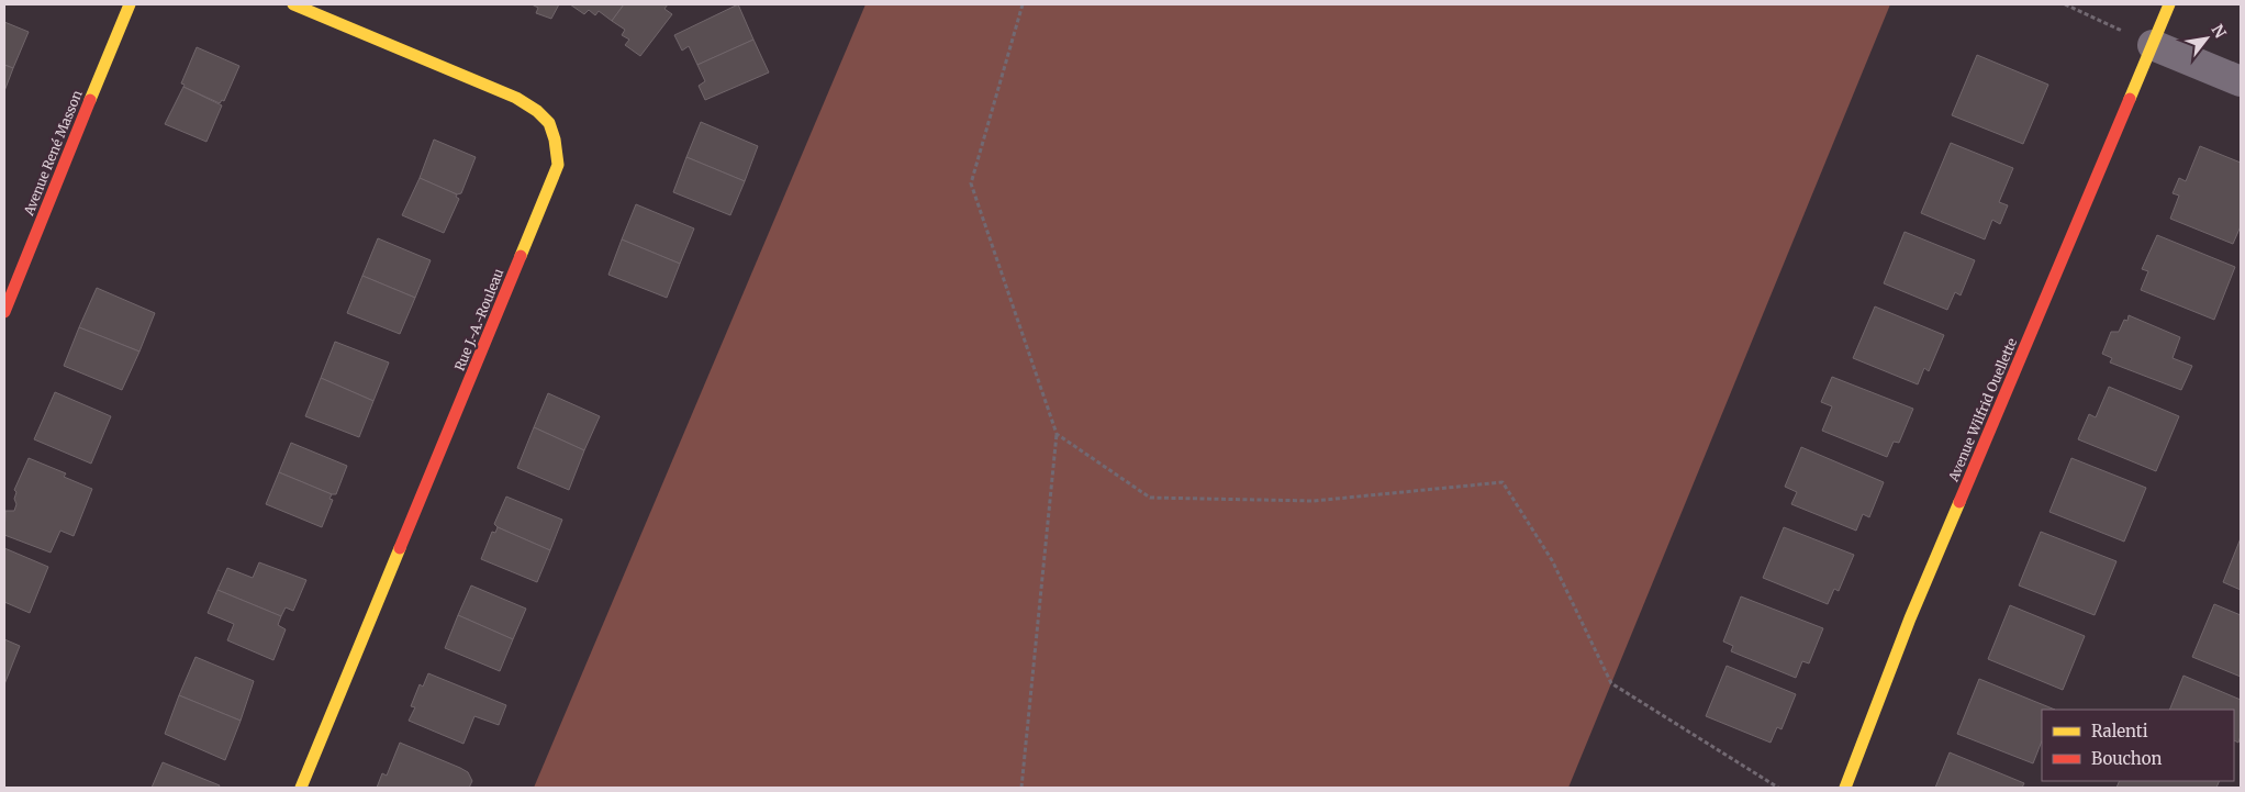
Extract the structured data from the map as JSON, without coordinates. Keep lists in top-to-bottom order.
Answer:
{
  "streets": {
    "street": ["Avenue René Masson", "Rue J.-A.-Rouleau", "Avenue Wilfrid Ouellette"]
  },
  "legend": ["Ralenti", "Bouchon"],
  "north": "top right"
}
